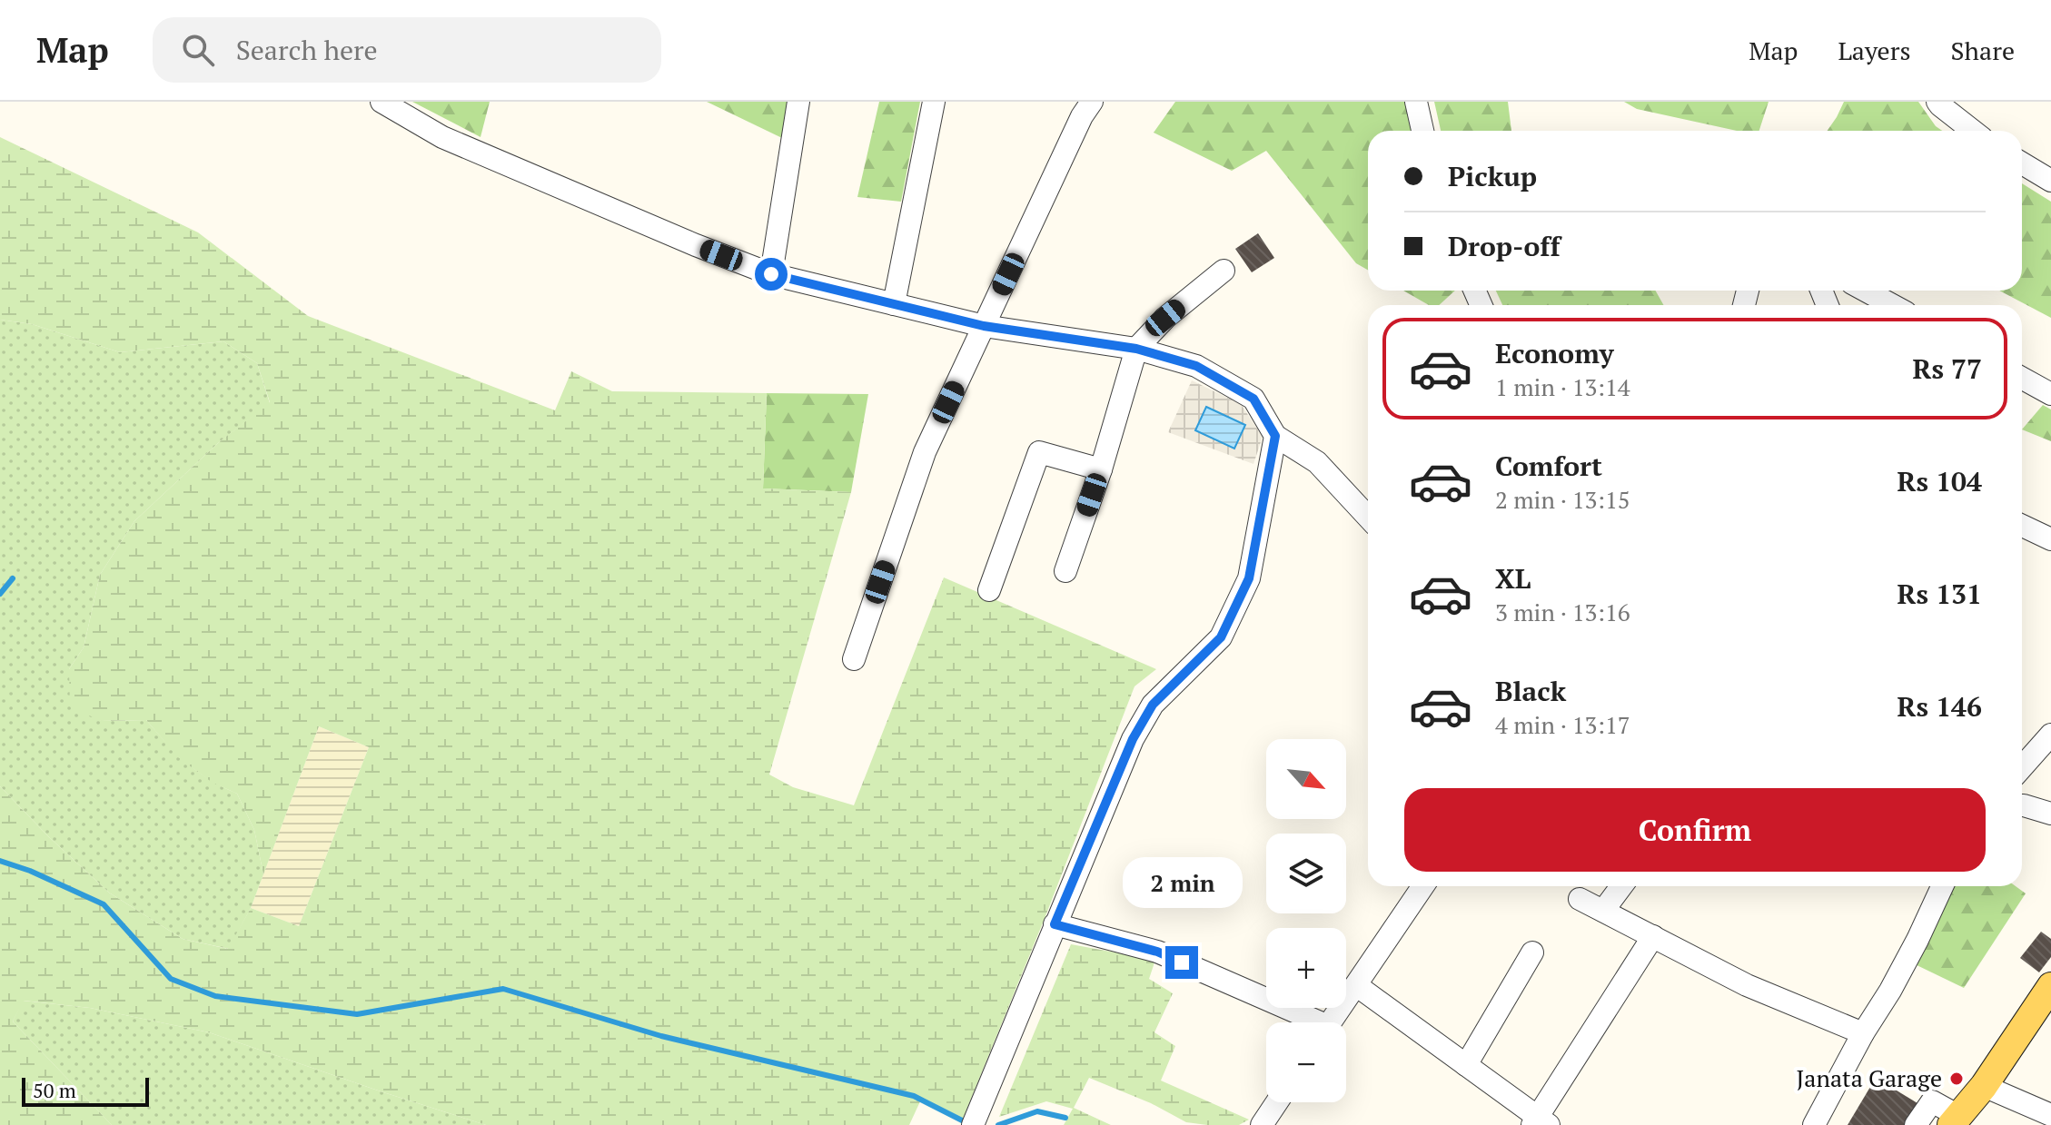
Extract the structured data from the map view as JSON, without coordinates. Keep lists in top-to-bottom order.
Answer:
{
  "places": ["Janata Garage"],
  "scale_bar": "50 m",
  "north": "bottom right",
  "page": {
    "header": "Map",
    "search": "Search here",
    "nav": ["Map", "Layers", "Share"],
    "banner": ["Pickup", "Drop-off"],
    "list": [
      {
        "name": "Economy",
        "note": "1 min · 13:14",
        "value": "Rs 77"
      },
      {
        "name": "Comfort",
        "note": "2 min · 13:15",
        "value": "Rs 104"
      },
      {
        "name": "XL",
        "note": "3 min · 13:16",
        "value": "Rs 131"
      },
      {
        "name": "Black",
        "note": "4 min · 13:17",
        "value": "Rs 146"
      }
    ],
    "map_buttons": ["+", "−"],
    "buttons": "Confirm",
    "bubble": "2 min",
    "scale": "50 m"
  }
}
